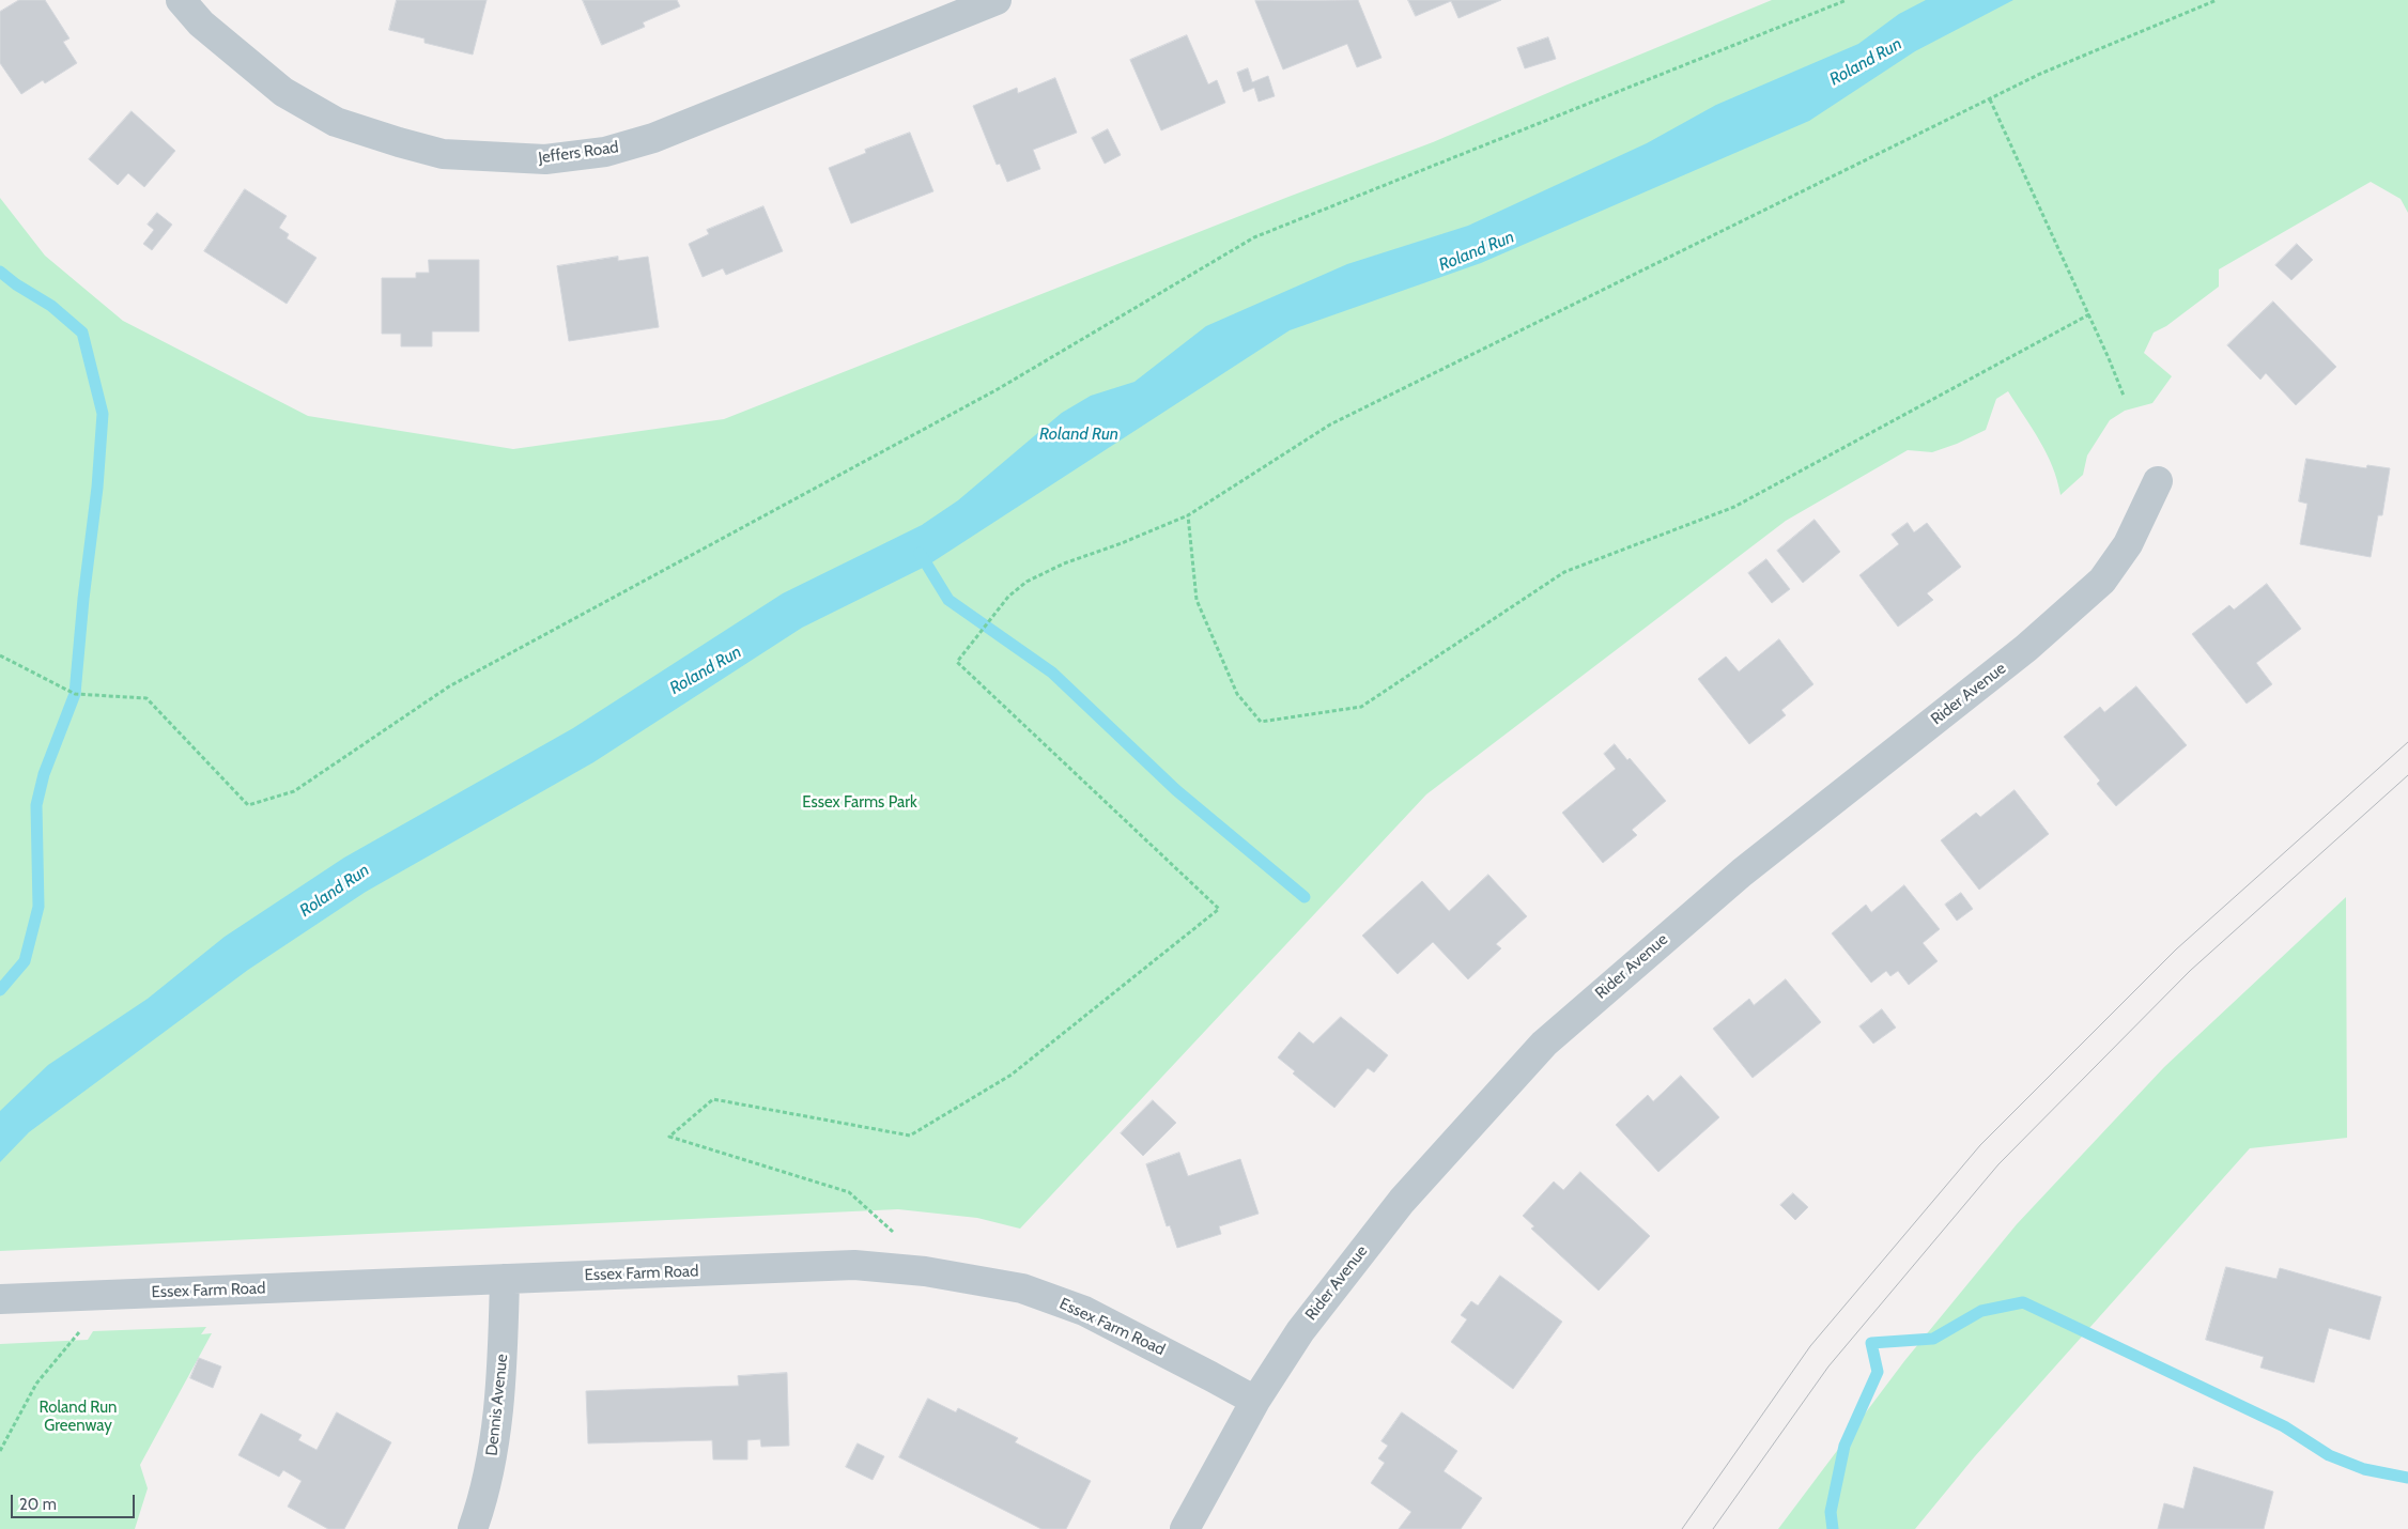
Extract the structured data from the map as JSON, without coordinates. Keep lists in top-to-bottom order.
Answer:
{
  "streets": {
    "street": [
      "Jeffers Road",
      "Rider Avenue",
      "Essex Farm Road",
      "Dennis Avenue"
    ]
  },
  "crossings": [
    ["Rider Avenue", "Essex Farm Road"],
    ["Essex Farm Road", "Dennis Avenue"]
  ],
  "water": ["Roland Run"],
  "parks": ["Essex Farms Park", "Roland Run Greenway"],
  "scale_bar": "20 m"
}
